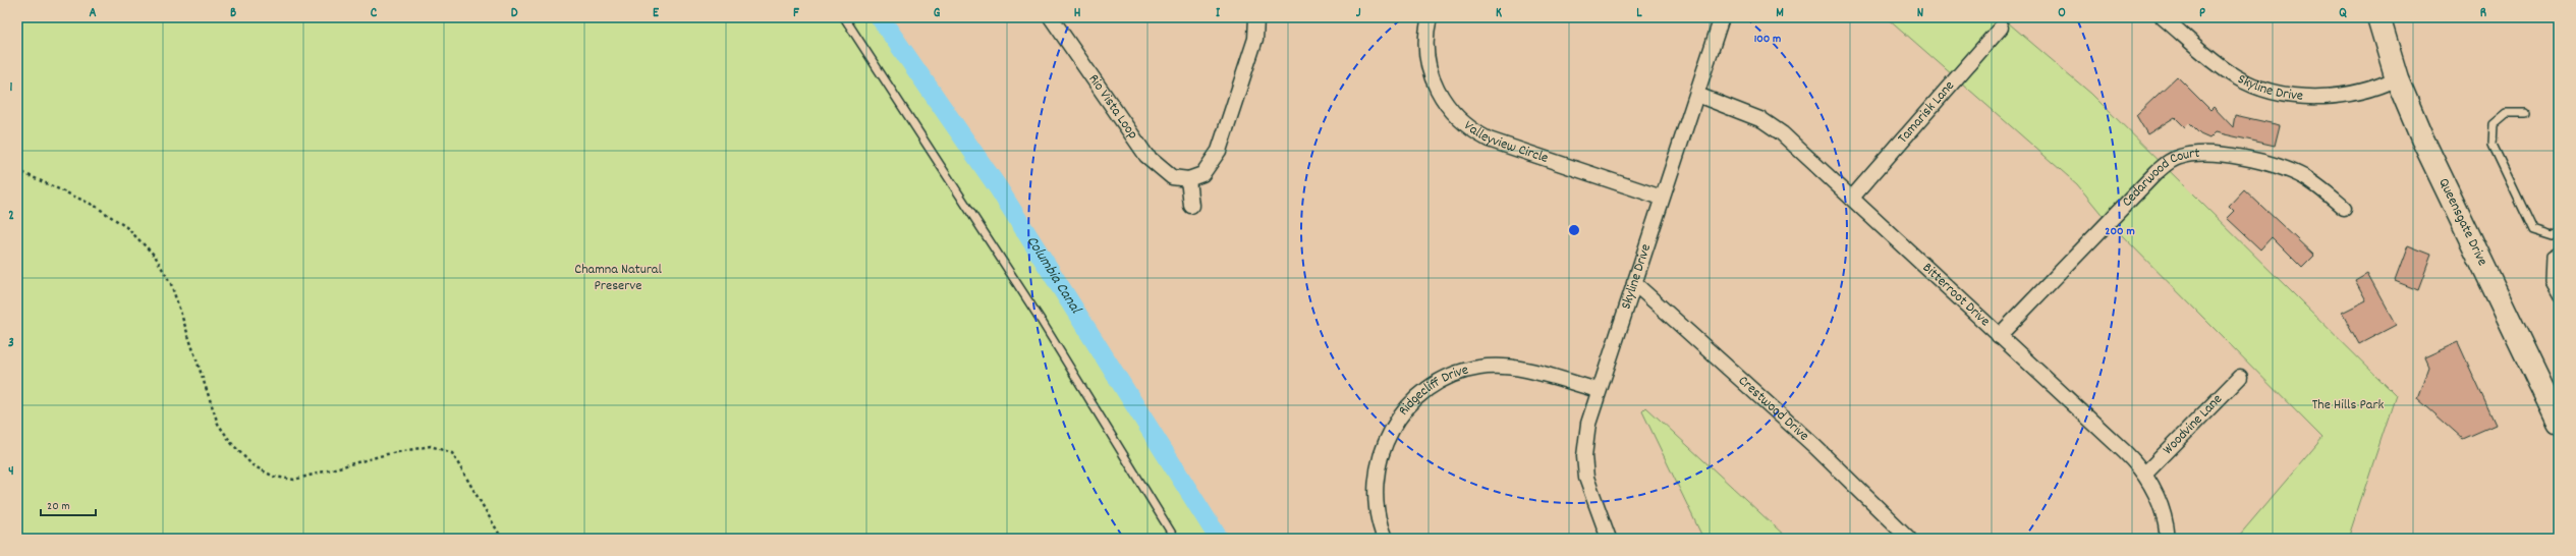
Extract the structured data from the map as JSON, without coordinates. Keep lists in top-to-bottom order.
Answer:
{
  "streets": {
    "main road": ["Queensgate Drive"],
    "street": [
      "Skyline Drive",
      "Rio Vista Loop",
      "Tamarisk Lane",
      "Valleyview Circle",
      "Cedarwood Court",
      "Bitterroot Drive",
      "Ridgecliff Drive",
      "Crestwood Drive",
      "Woodvine Lane"
    ]
  },
  "crossings": [
    ["Skyline Drive", "Valleyview Circle"],
    ["Skyline Drive", "Queensgate Drive"],
    ["Skyline Drive", "Bitterroot Drive"],
    ["Skyline Drive", "Ridgecliff Drive"],
    ["Skyline Drive", "Crestwood Drive"],
    ["Tamarisk Lane", "Bitterroot Drive"],
    ["Cedarwood Court", "Bitterroot Drive"],
    ["Bitterroot Drive", "Woodvine Lane"]
  ],
  "water": ["Columbia Canal"],
  "parks": ["Chamna Natural Preserve", "The Hills Park"],
  "scale_bar": "20 m",
  "grid": {
    "columns": [
      "A",
      "B",
      "C",
      "D",
      "E",
      "F",
      "G",
      "H",
      "I",
      "J",
      "K",
      "L",
      "M",
      "N",
      "O",
      "P",
      "Q",
      "R"
    ],
    "rows": [
      "1",
      "2",
      "3",
      "4"
    ]
  },
  "rings": ["100 m", "200 m"]
}
